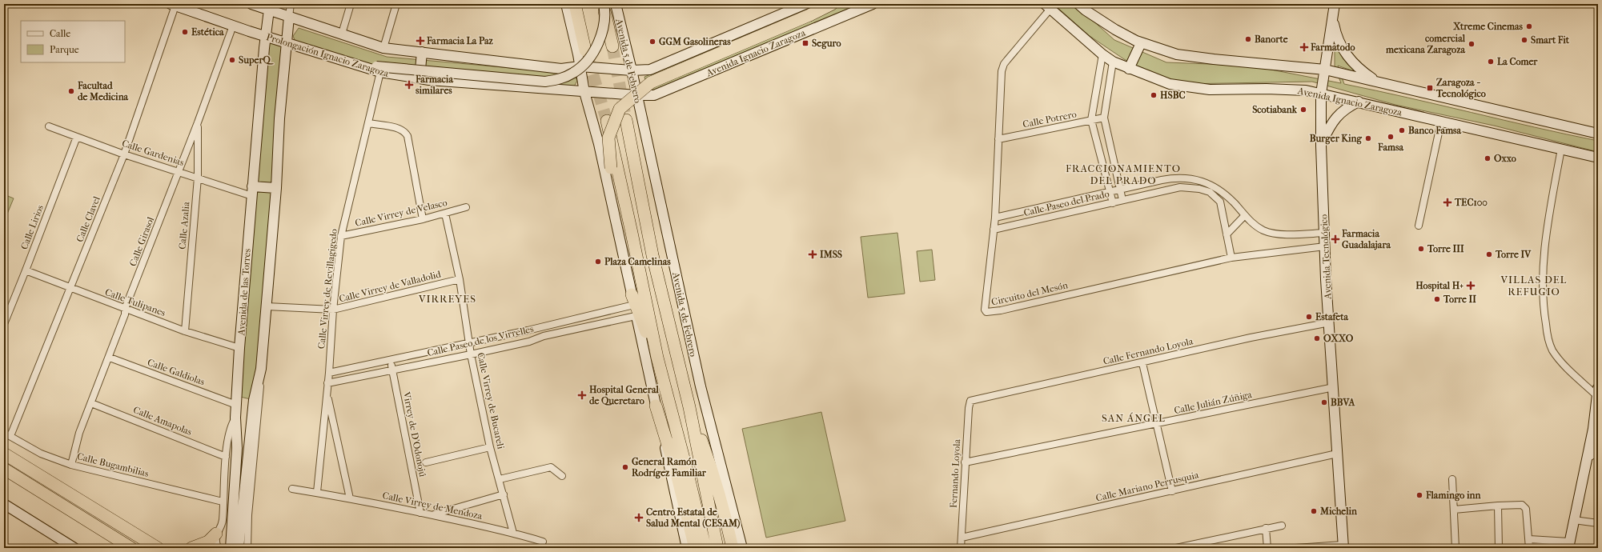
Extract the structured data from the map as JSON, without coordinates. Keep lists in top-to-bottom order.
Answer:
{
  "streets": {
    "highway": ["Avenida 5 de Febrero"],
    "main road": [
      "Avenida Ignacio Zaragoza",
      "Prolongación Ignacio Zaragoza",
      "Avenida Tecnológico",
      "Avenida de las Torres"
    ],
    "street": [
      "Calle Potrero",
      "Calle Gardenias",
      "Calle Paseo del Prado",
      "Calle Virrey de Velasco",
      "Calle Clavel",
      "Calle Azalia",
      "Calle Lirios",
      "Calle Girasol",
      "Calle Virrey de Valladolid",
      "Calle Virrey de Revillagigedo",
      "Circuito del Mesón",
      "Calle Tulipanes",
      "Calle Paseo de los Virrelles",
      "Calle Fernando Loyola",
      "Calle Galdiolas",
      "Calle Virrey de Bucareli",
      "Calle Julián Zúñiga",
      "Calle Amapolas",
      "Virrey de D'Odonojú",
      "Calle Bugambilias",
      "Fernando Loyola",
      "Calle Mariano Perrusquia",
      "Calle Virrey de Mendoza"
    ]
  },
  "crossings": [
    ["Avenida Ignacio Zaragoza", "Prolongación Ignacio Zaragoza"],
    ["Avenida Ignacio Zaragoza", "Avenida 5 de Febrero"],
    ["Avenida Ignacio Zaragoza", "Avenida Tecnológico"],
    ["Avenida Ignacio Zaragoza", "Circuito del Mesón"],
    ["Prolongación Ignacio Zaragoza", "Calle Clavel"],
    ["Prolongación Ignacio Zaragoza", "Calle Girasol"],
    ["Prolongación Ignacio Zaragoza", "Calle Virrey de Revillagigedo"],
    ["Prolongación Ignacio Zaragoza", "Avenida de las Torres"],
    ["Calle Potrero", "Circuito del Mesón"],
    ["Calle Gardenias", "Calle Clavel"],
    ["Calle Gardenias", "Calle Azalia"],
    ["Calle Gardenias", "Calle Lirios"],
    ["Calle Gardenias", "Calle Girasol"],
    ["Calle Gardenias", "Avenida de las Torres"],
    ["Calle Paseo del Prado", "Avenida Tecnológico"],
    ["Calle Paseo del Prado", "Circuito del Mesón"],
    ["Calle Virrey de Velasco", "Calle Virrey de Revillagigedo"],
    ["Calle Virrey de Velasco", "Calle Virrey de Bucareli"],
    ["Calle Clavel", "Calle Tulipanes"],
    ["Calle Clavel", "Calle Bugambilias"],
    ["Calle Azalia", "Calle Girasol"],
    ["Calle Azalia", "Calle Tulipanes"],
    ["Calle Lirios", "Calle Tulipanes"],
    ["Calle Girasol", "Calle Tulipanes"],
    ["Calle Girasol", "Calle Galdiolas"],
    ["Calle Girasol", "Calle Amapolas"],
    ["Calle Girasol", "Calle Bugambilias"],
    ["Avenida Tecnológico", "Circuito del Mesón"],
    ["Avenida Tecnológico", "Calle Fernando Loyola"],
    ["Avenida Tecnológico", "Calle Julián Zúñiga"],
    ["Avenida Tecnológico", "Calle Mariano Perrusquia"],
    ["Calle Virrey de Valladolid", "Calle Virrey de Revillagigedo"],
    ["Calle Virrey de Valladolid", "Calle Virrey de Bucareli"],
    ["Calle Virrey de Revillagigedo", "Calle Paseo de los Virrelles"],
    ["Calle Virrey de Revillagigedo", "Calle Virrey de Mendoza"],
    ["Avenida de las Torres", "Calle Tulipanes"],
    ["Avenida de las Torres", "Calle Galdiolas"],
    ["Calle Paseo de los Virrelles", "Calle Virrey de Bucareli"],
    ["Calle Paseo de los Virrelles", "Virrey de D'Odonojú"],
    ["Calle Fernando Loyola", "Fernando Loyola"],
    ["Calle Virrey de Bucareli", "Calle Virrey de Mendoza"],
    ["Calle Julián Zúñiga", "Fernando Loyola"],
    ["Virrey de D'Odonojú", "Calle Virrey de Mendoza"],
    ["Fernando Loyola", "Calle Mariano Perrusquia"]
  ],
  "districts": [
    "FRACCIONAMIENTO DEL PRADO",
    "VILLAS DEL REFUGIO",
    "VIRREYES",
    "SAN ÁNGEL"
  ],
  "places": {
    "other": [
      "Xtreme Cinemas",
      "Estética",
      "Banorte",
      "Smart Fit",
      "GGM Gasolineras",
      "comercial mexicana Zaragoza",
      "SuperQ",
      "La Comer",
      "Facultad de Medicina",
      "HSBC",
      "Scotiabank",
      "Banco Famsa",
      "Famsa",
      "Burger King",
      "Oxxo",
      "Torre III",
      "Torre IV",
      "Plaza Camelinas",
      "Torre II",
      "Estafeta",
      "OXXO",
      "BBVA",
      "General Ramón Rodrígez Familiar",
      "Flamingo inn",
      "Michelin"
    ],
    "health": [
      "Farmacia La Paz",
      "Farmatodo",
      "Farmacia similares",
      "TEC100",
      "Farmacia Guadalajara",
      "IMSS",
      "Hospital H+",
      "Hospital General de Queretaro",
      "Centro Estatal de Salud Mental (CESAM)"
    ],
    "transit": ["Seguro", "Zaragoza - Tecnológico"]
  },
  "legend": ["Calle", "Parque"]
}
